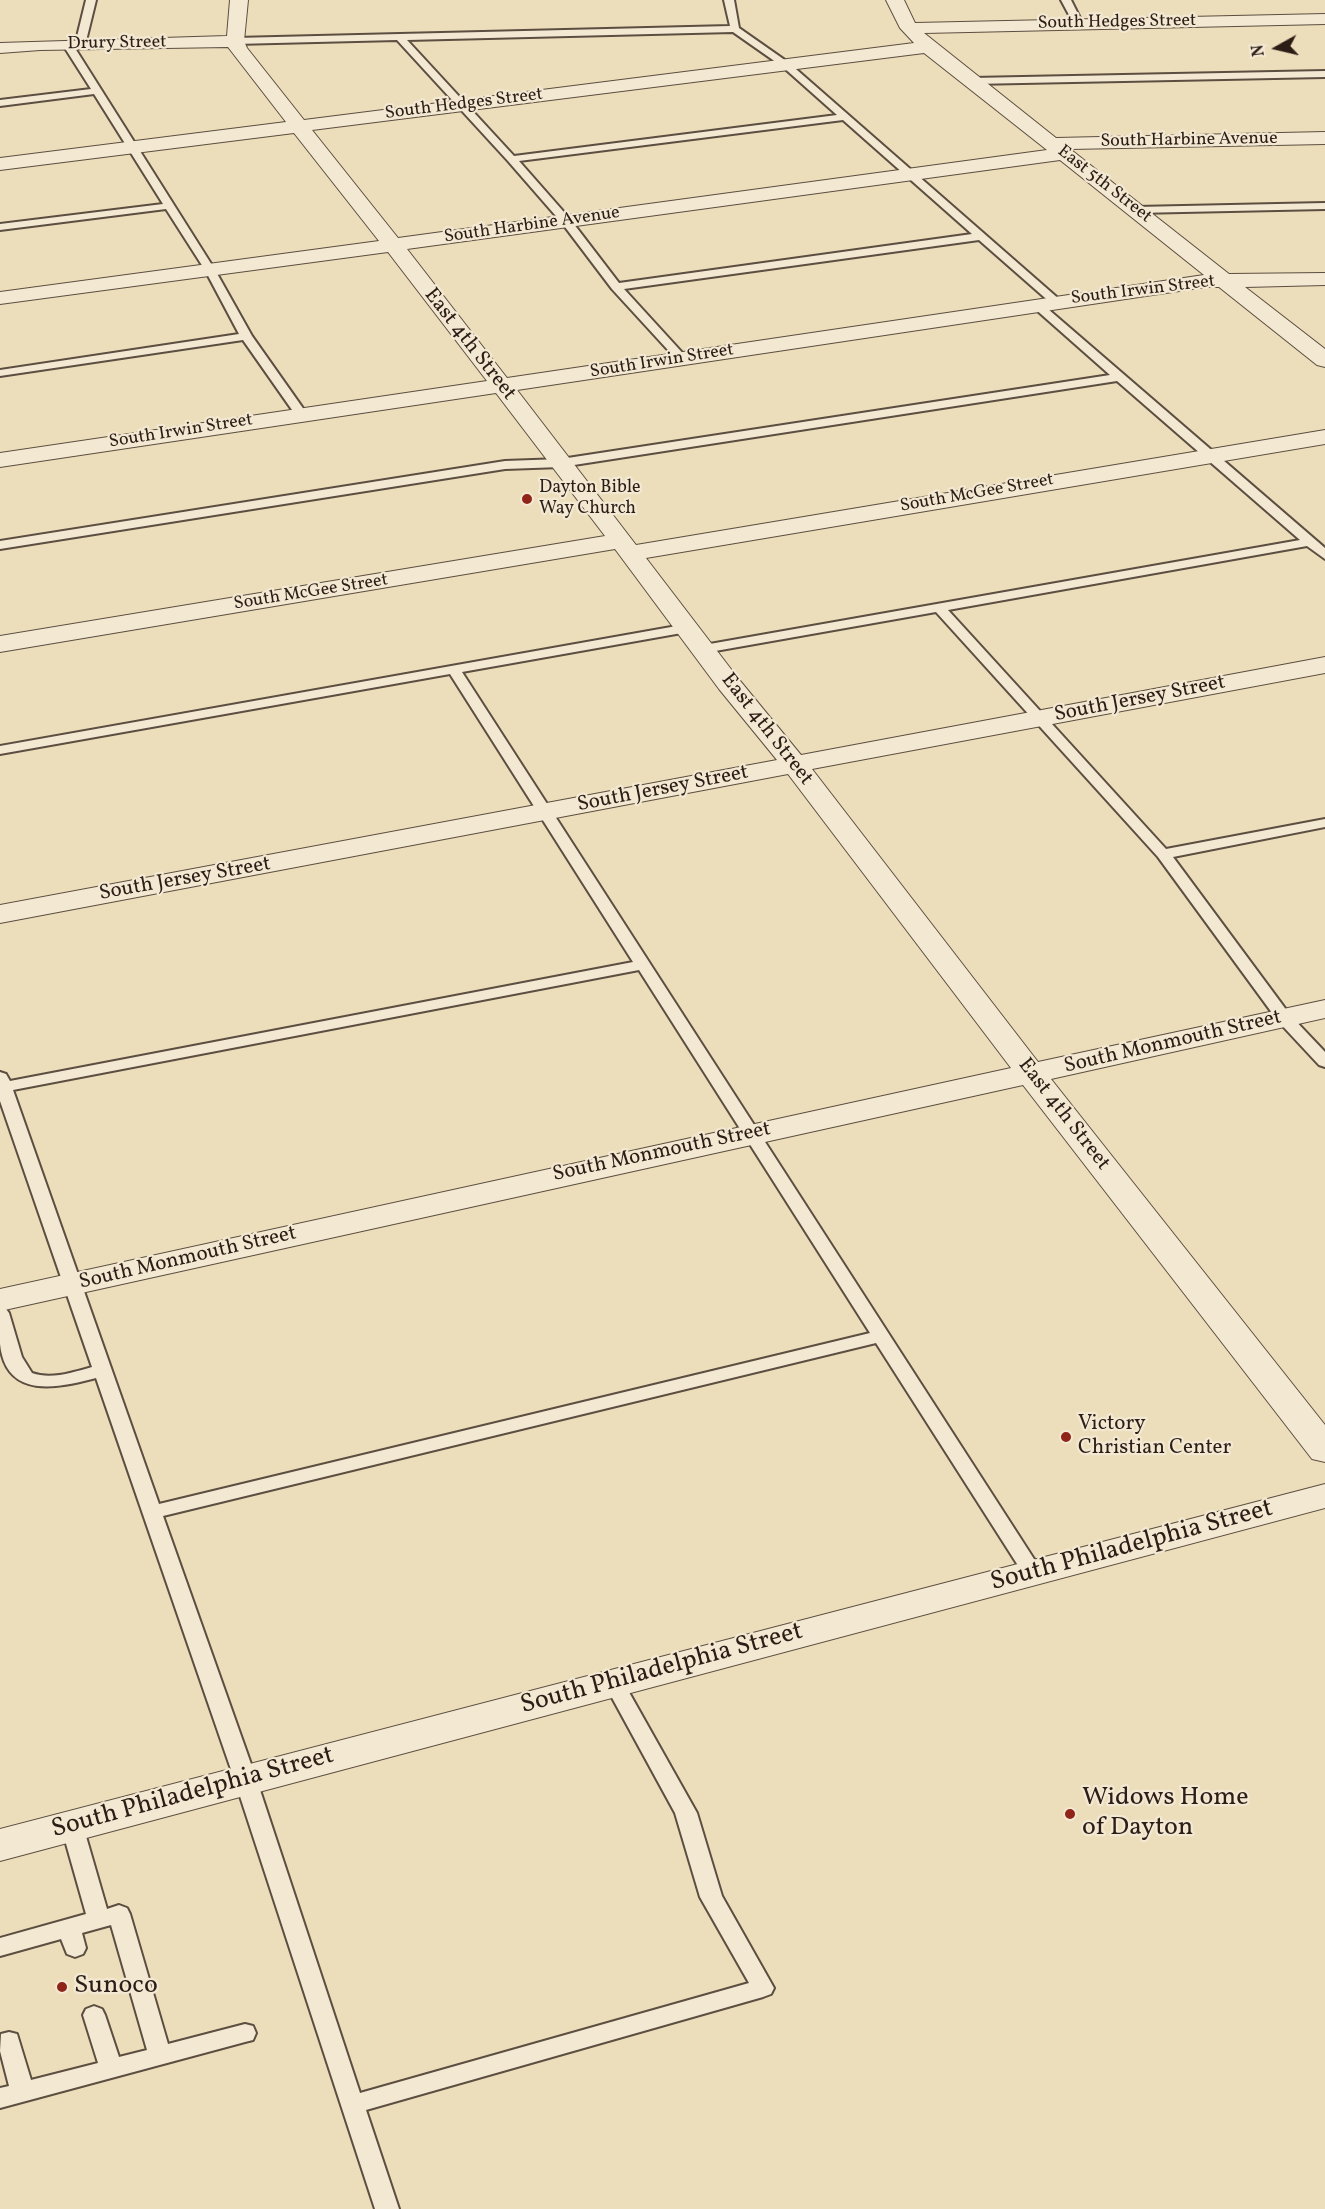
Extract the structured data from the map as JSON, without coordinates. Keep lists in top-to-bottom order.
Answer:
{
  "streets": {
    "street": [
      "South Hedges Street",
      "Drury Street",
      "South Harbine Avenue",
      "East 5th Street",
      "South Irwin Street",
      "East 4th Street",
      "South McGee Street",
      "South Jersey Street",
      "South Monmouth Street",
      "South Philadelphia Street"
    ]
  },
  "crossings": [
    ["South Hedges Street", "East 5th Street"],
    ["South Hedges Street", "East 4th Street"],
    ["Drury Street", "East 4th Street"],
    ["South Harbine Avenue", "East 5th Street"],
    ["South Harbine Avenue", "East 4th Street"],
    ["East 5th Street", "South Irwin Street"],
    ["South Irwin Street", "East 4th Street"],
    ["East 4th Street", "South McGee Street"],
    ["East 4th Street", "South Jersey Street"],
    ["East 4th Street", "South Monmouth Street"]
  ],
  "places": [
    "Dayton Bible Way Church",
    "Victory Christian Center",
    "Widows Home of Dayton",
    "Sunoco"
  ],
  "north": "left"
}
